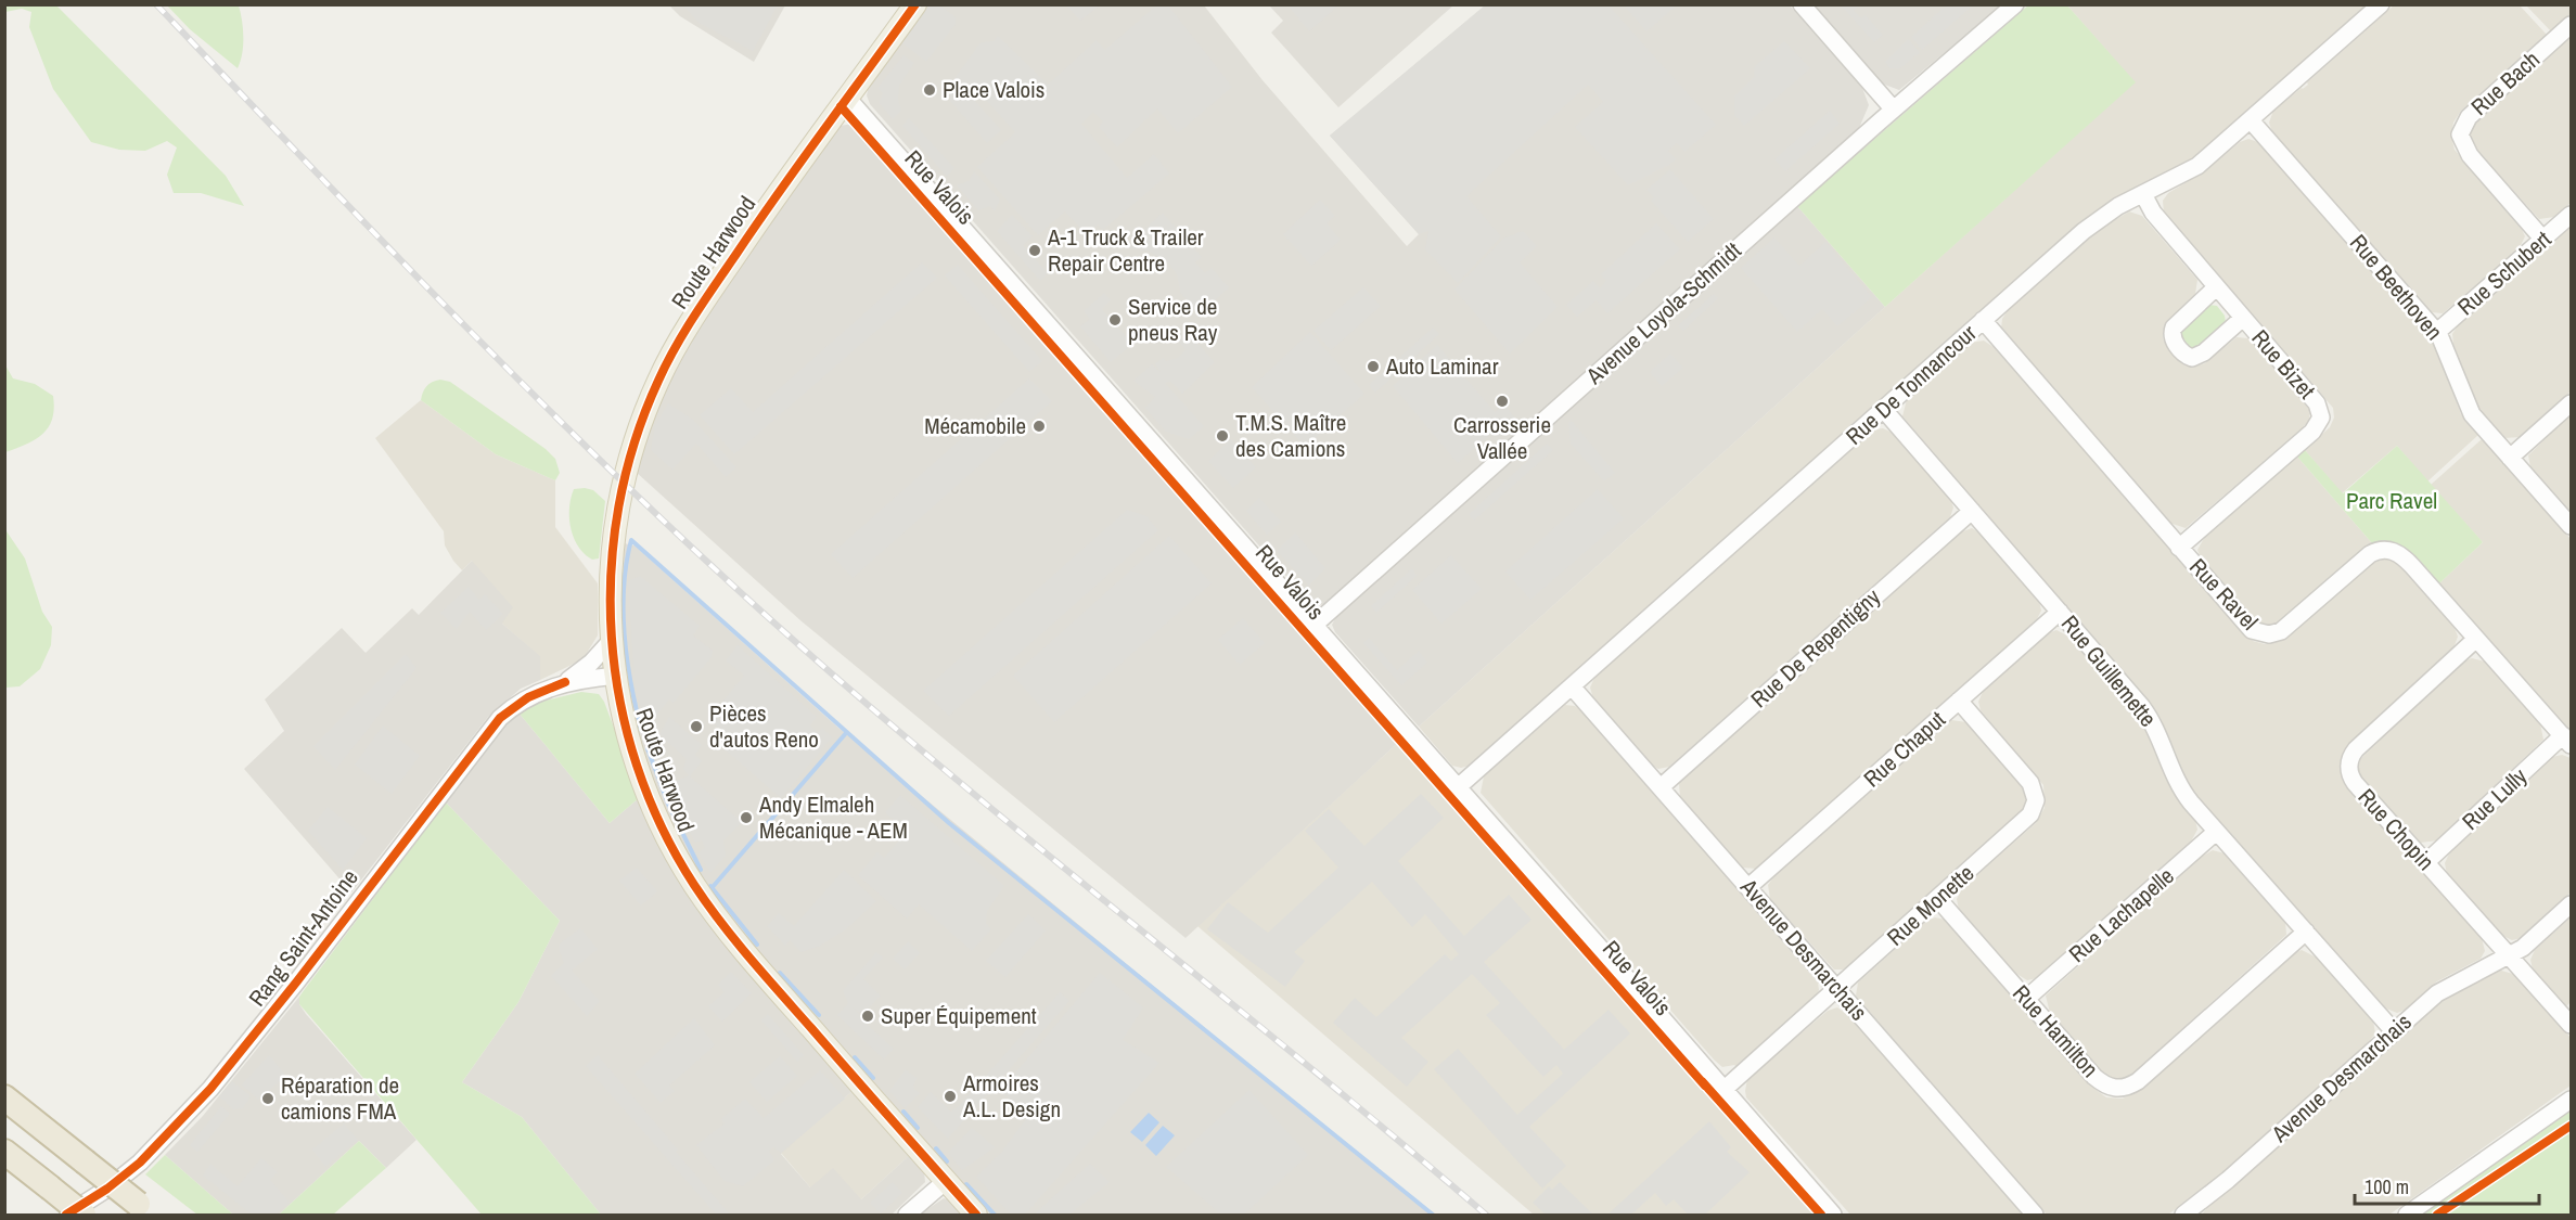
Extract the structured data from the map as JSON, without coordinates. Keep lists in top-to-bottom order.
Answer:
{
  "streets": {
    "main road": ["Route Harwood"],
    "street": [
      "Rue Bach",
      "Rue Valois",
      "Rue Schubert",
      "Rue Beethoven",
      "Avenue Loyola-Schmidt",
      "Rue Bizet",
      "Rue De Tonnancour",
      "Rue Ravel",
      "Rue De Repentigny",
      "Rue Guillemette",
      "Rue Chaput",
      "Rue Lully",
      "Rue Chopin",
      "Rue Monette",
      "Rue Lachapelle",
      "Rang Saint-Antoine",
      "Avenue Desmarchais",
      "Rue Hamilton"
    ]
  },
  "crossings": [
    ["Rue Bach", "Rue Schubert"],
    ["Rue Valois", "Route Harwood"],
    ["Rue Valois", "Avenue Loyola-Schmidt"],
    ["Rue Valois", "Rue De Tonnancour"],
    ["Rue Valois", "Rue Monette"],
    ["Route Harwood", "Rang Saint-Antoine"],
    ["Rue Schubert", "Rue Beethoven"],
    ["Rue Beethoven", "Rue De Tonnancour"],
    ["Rue Bizet", "Rue De Tonnancour"],
    ["Rue Bizet", "Rue Ravel"],
    ["Rue De Tonnancour", "Rue Ravel"],
    ["Rue De Tonnancour", "Rue Guillemette"],
    ["Rue De Tonnancour", "Avenue Desmarchais"],
    ["Rue Ravel", "Rue Lully"],
    ["Rue Ravel", "Rue Chopin"],
    ["Rue De Repentigny", "Rue Guillemette"],
    ["Rue De Repentigny", "Avenue Desmarchais"],
    ["Rue Guillemette", "Rue Chaput"],
    ["Rue Guillemette", "Rue Lachapelle"],
    ["Rue Guillemette", "Avenue Desmarchais"],
    ["Rue Guillemette", "Rue Hamilton"],
    ["Rue Chaput", "Rue Monette"],
    ["Rue Chaput", "Avenue Desmarchais"],
    ["Rue Lully", "Rue Chopin"],
    ["Rue Chopin", "Avenue Desmarchais"],
    ["Rue Monette", "Avenue Desmarchais"],
    ["Rue Monette", "Rue Hamilton"],
    ["Rue Lachapelle", "Rue Hamilton"]
  ],
  "parks": ["Parc Ravel"],
  "places": [
    "Place Valois",
    "A-1 Truck & Trailer Repair Centre",
    "Service de pneus Ray",
    "Auto Laminar",
    "Carrosserie Vallée",
    "Mécamobile",
    "T.M.S. Maître des Camions",
    "Pièces d'autos Reno",
    "Andy Elmaleh Mécanique - AEM",
    "Super Équipement",
    "Armoires A.L. Design",
    "Réparation de camions FMA"
  ],
  "scale_bar": "100 m"
}
